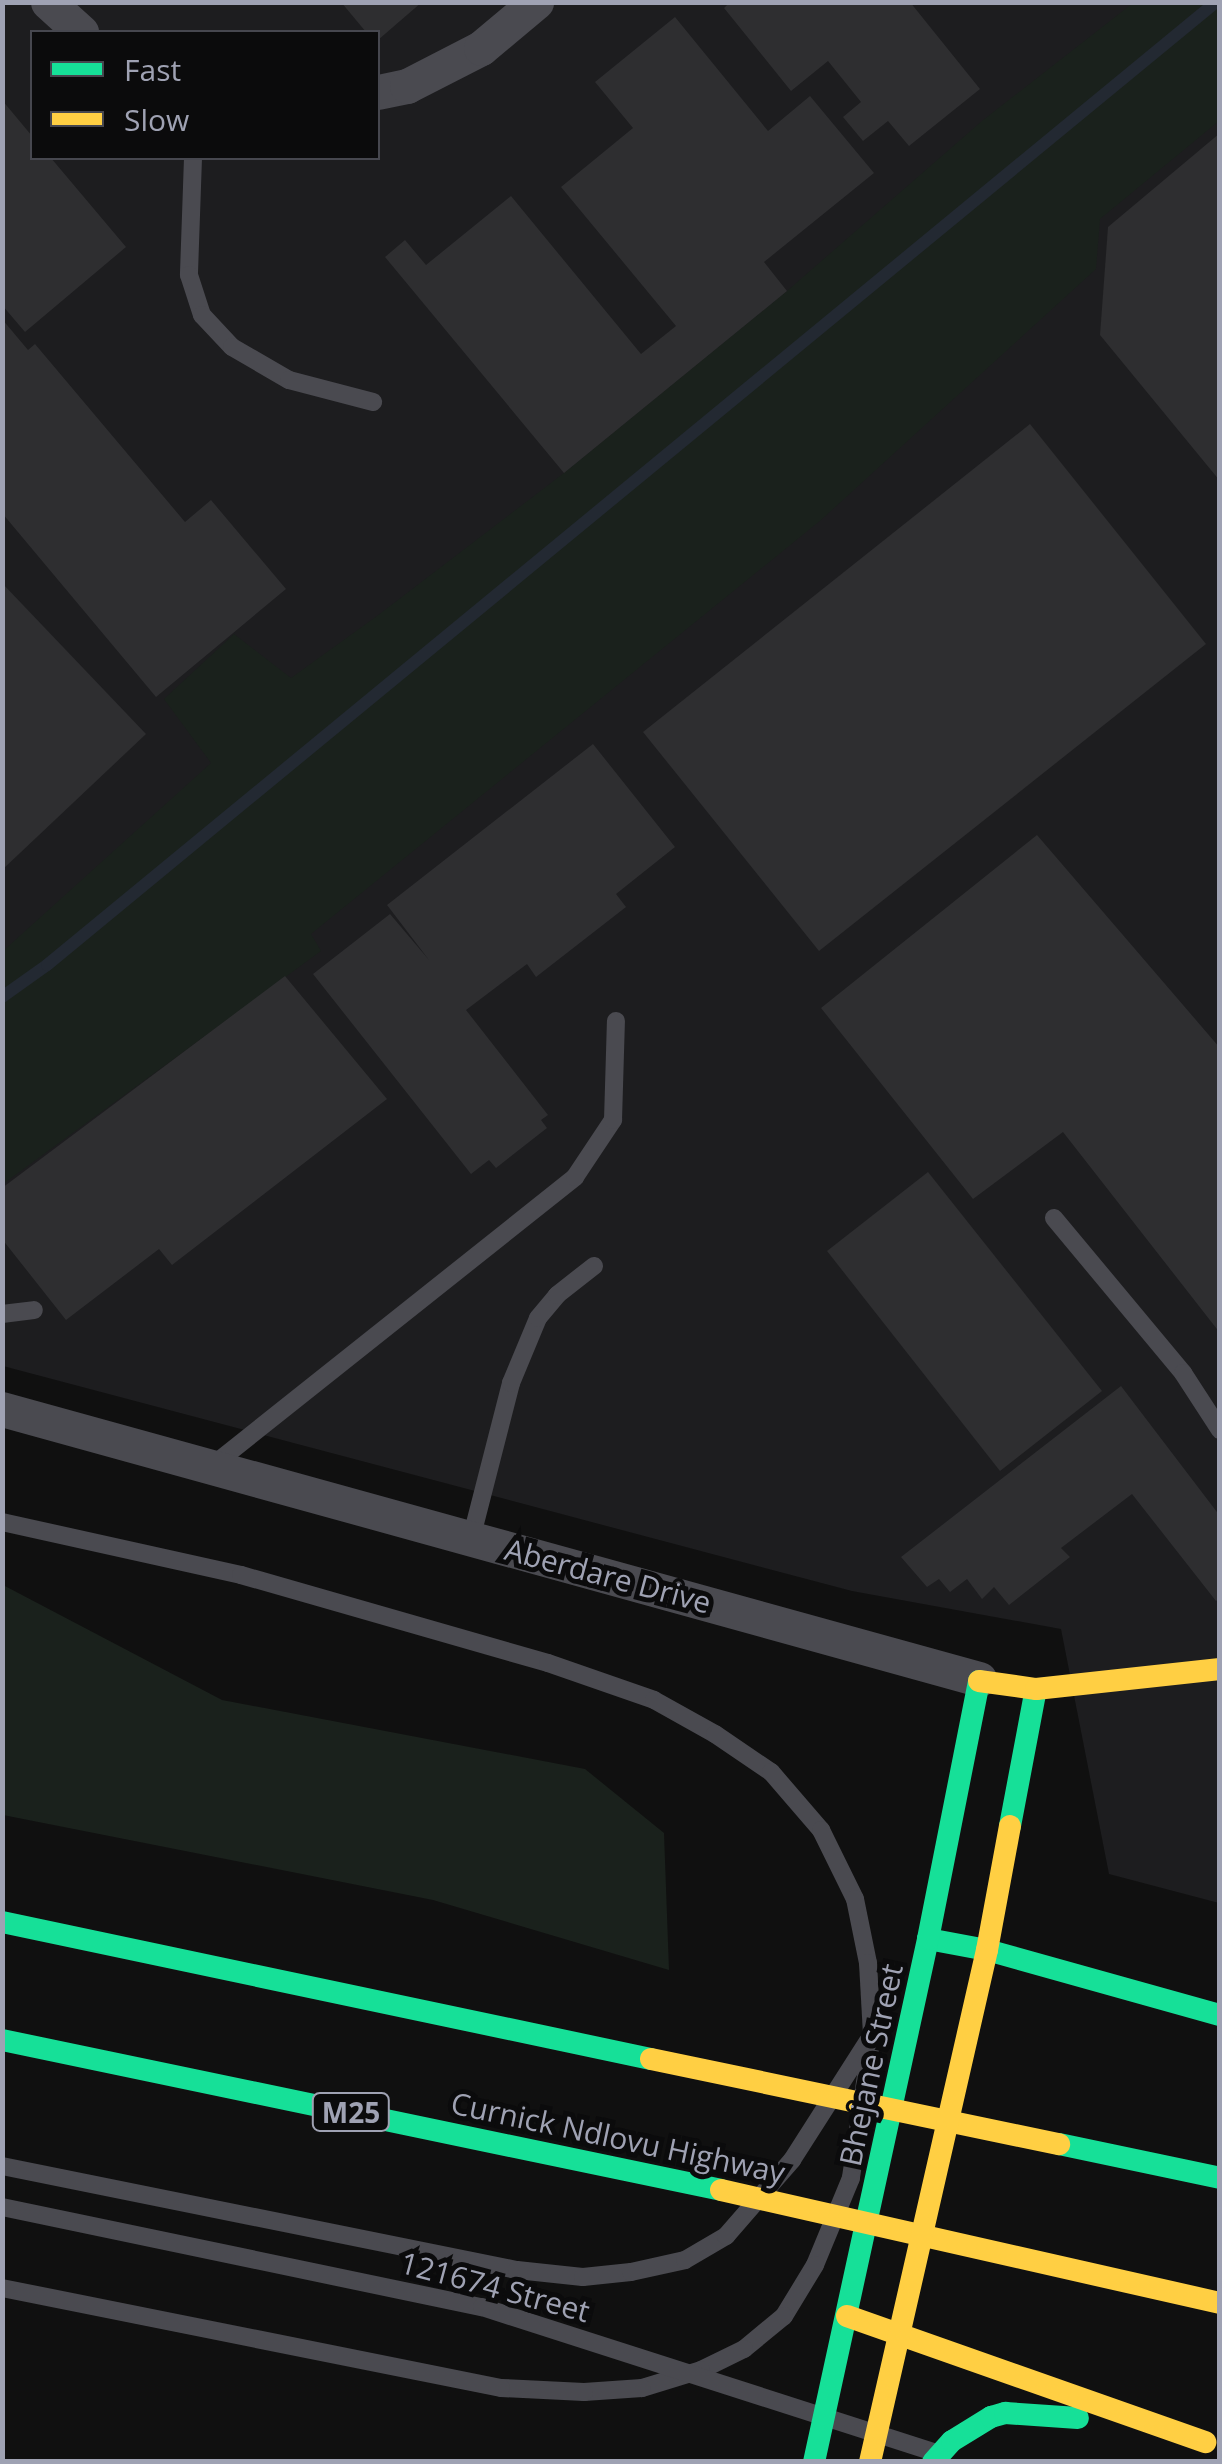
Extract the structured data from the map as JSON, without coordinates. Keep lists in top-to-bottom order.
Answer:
{
  "streets": {
    "main road": [
      "Aberdare Drive",
      "Bhejane Street",
      "M25",
      "Curnick Ndlovu Highway"
    ],
    "lane": ["121674 Street"]
  },
  "crossings": [
    ["Aberdare Drive", "Bhejane Street"]
  ],
  "legend": ["Fast", "Slow"]
}
